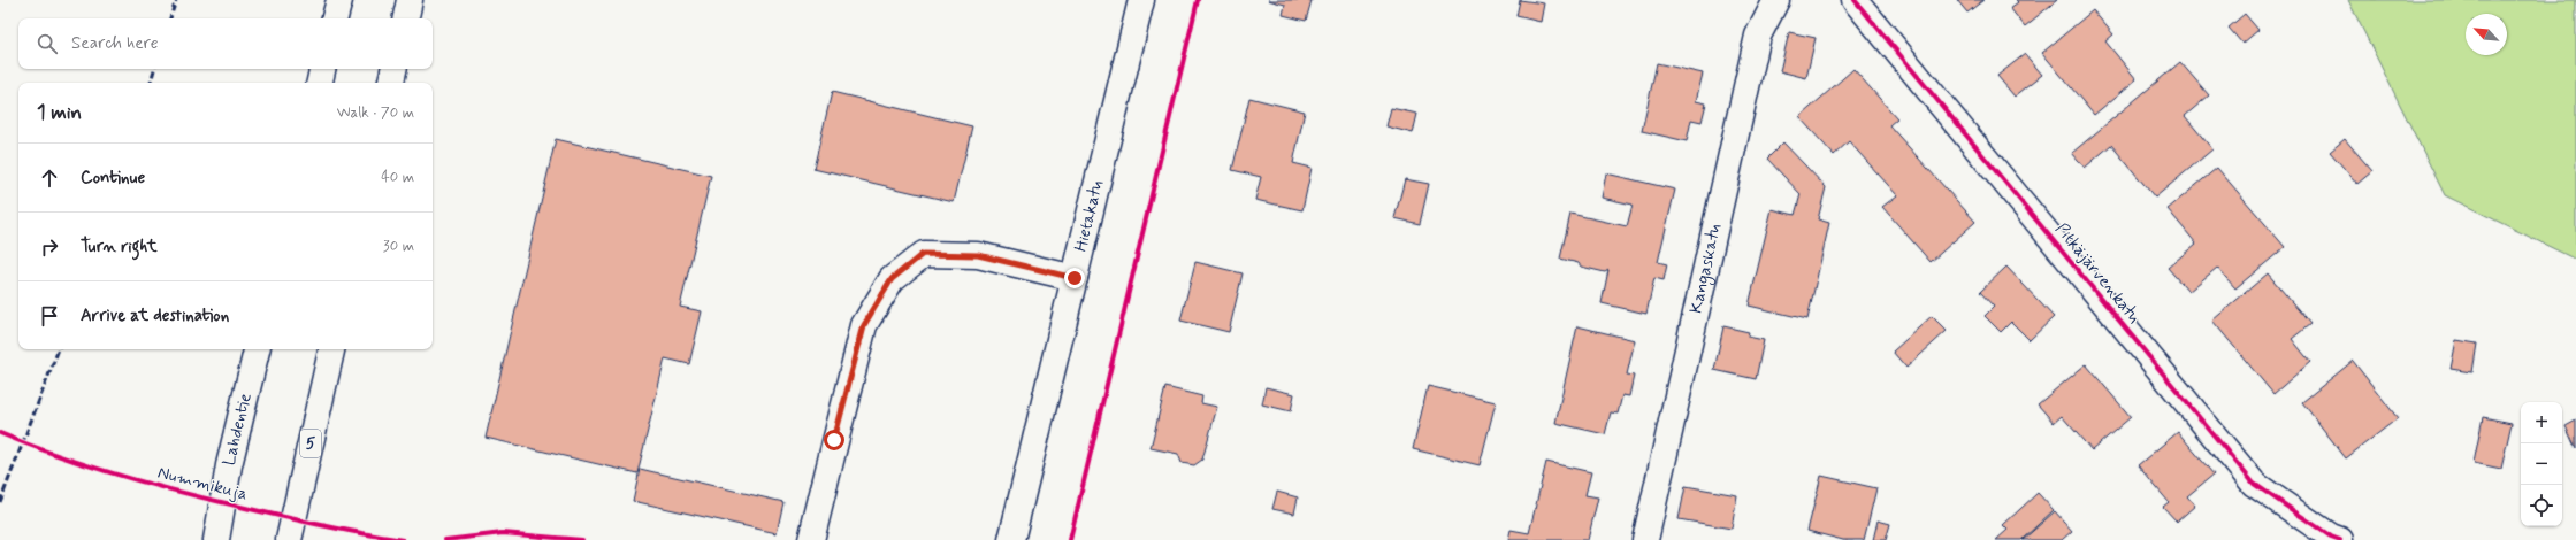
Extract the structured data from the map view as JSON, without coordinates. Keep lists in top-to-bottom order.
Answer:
{
  "streets": {
    "main road": [
      "Hietakatu",
      "Kangaskatu",
      "Pitkäjärvenkatu",
      "Lahdentie",
      "5"
    ],
    "cycle path": ["Nummikuja"]
  },
  "north": "top left",
  "page": {
    "search": "Search here",
    "heading": ["1 min", "Walk · 70 m"],
    "list": [
      ["Continue", "40 m"],
      ["Turn right", "30 m"],
      "Arrive at destination"
    ],
    "map_buttons": ["+", "−"]
  }
}
